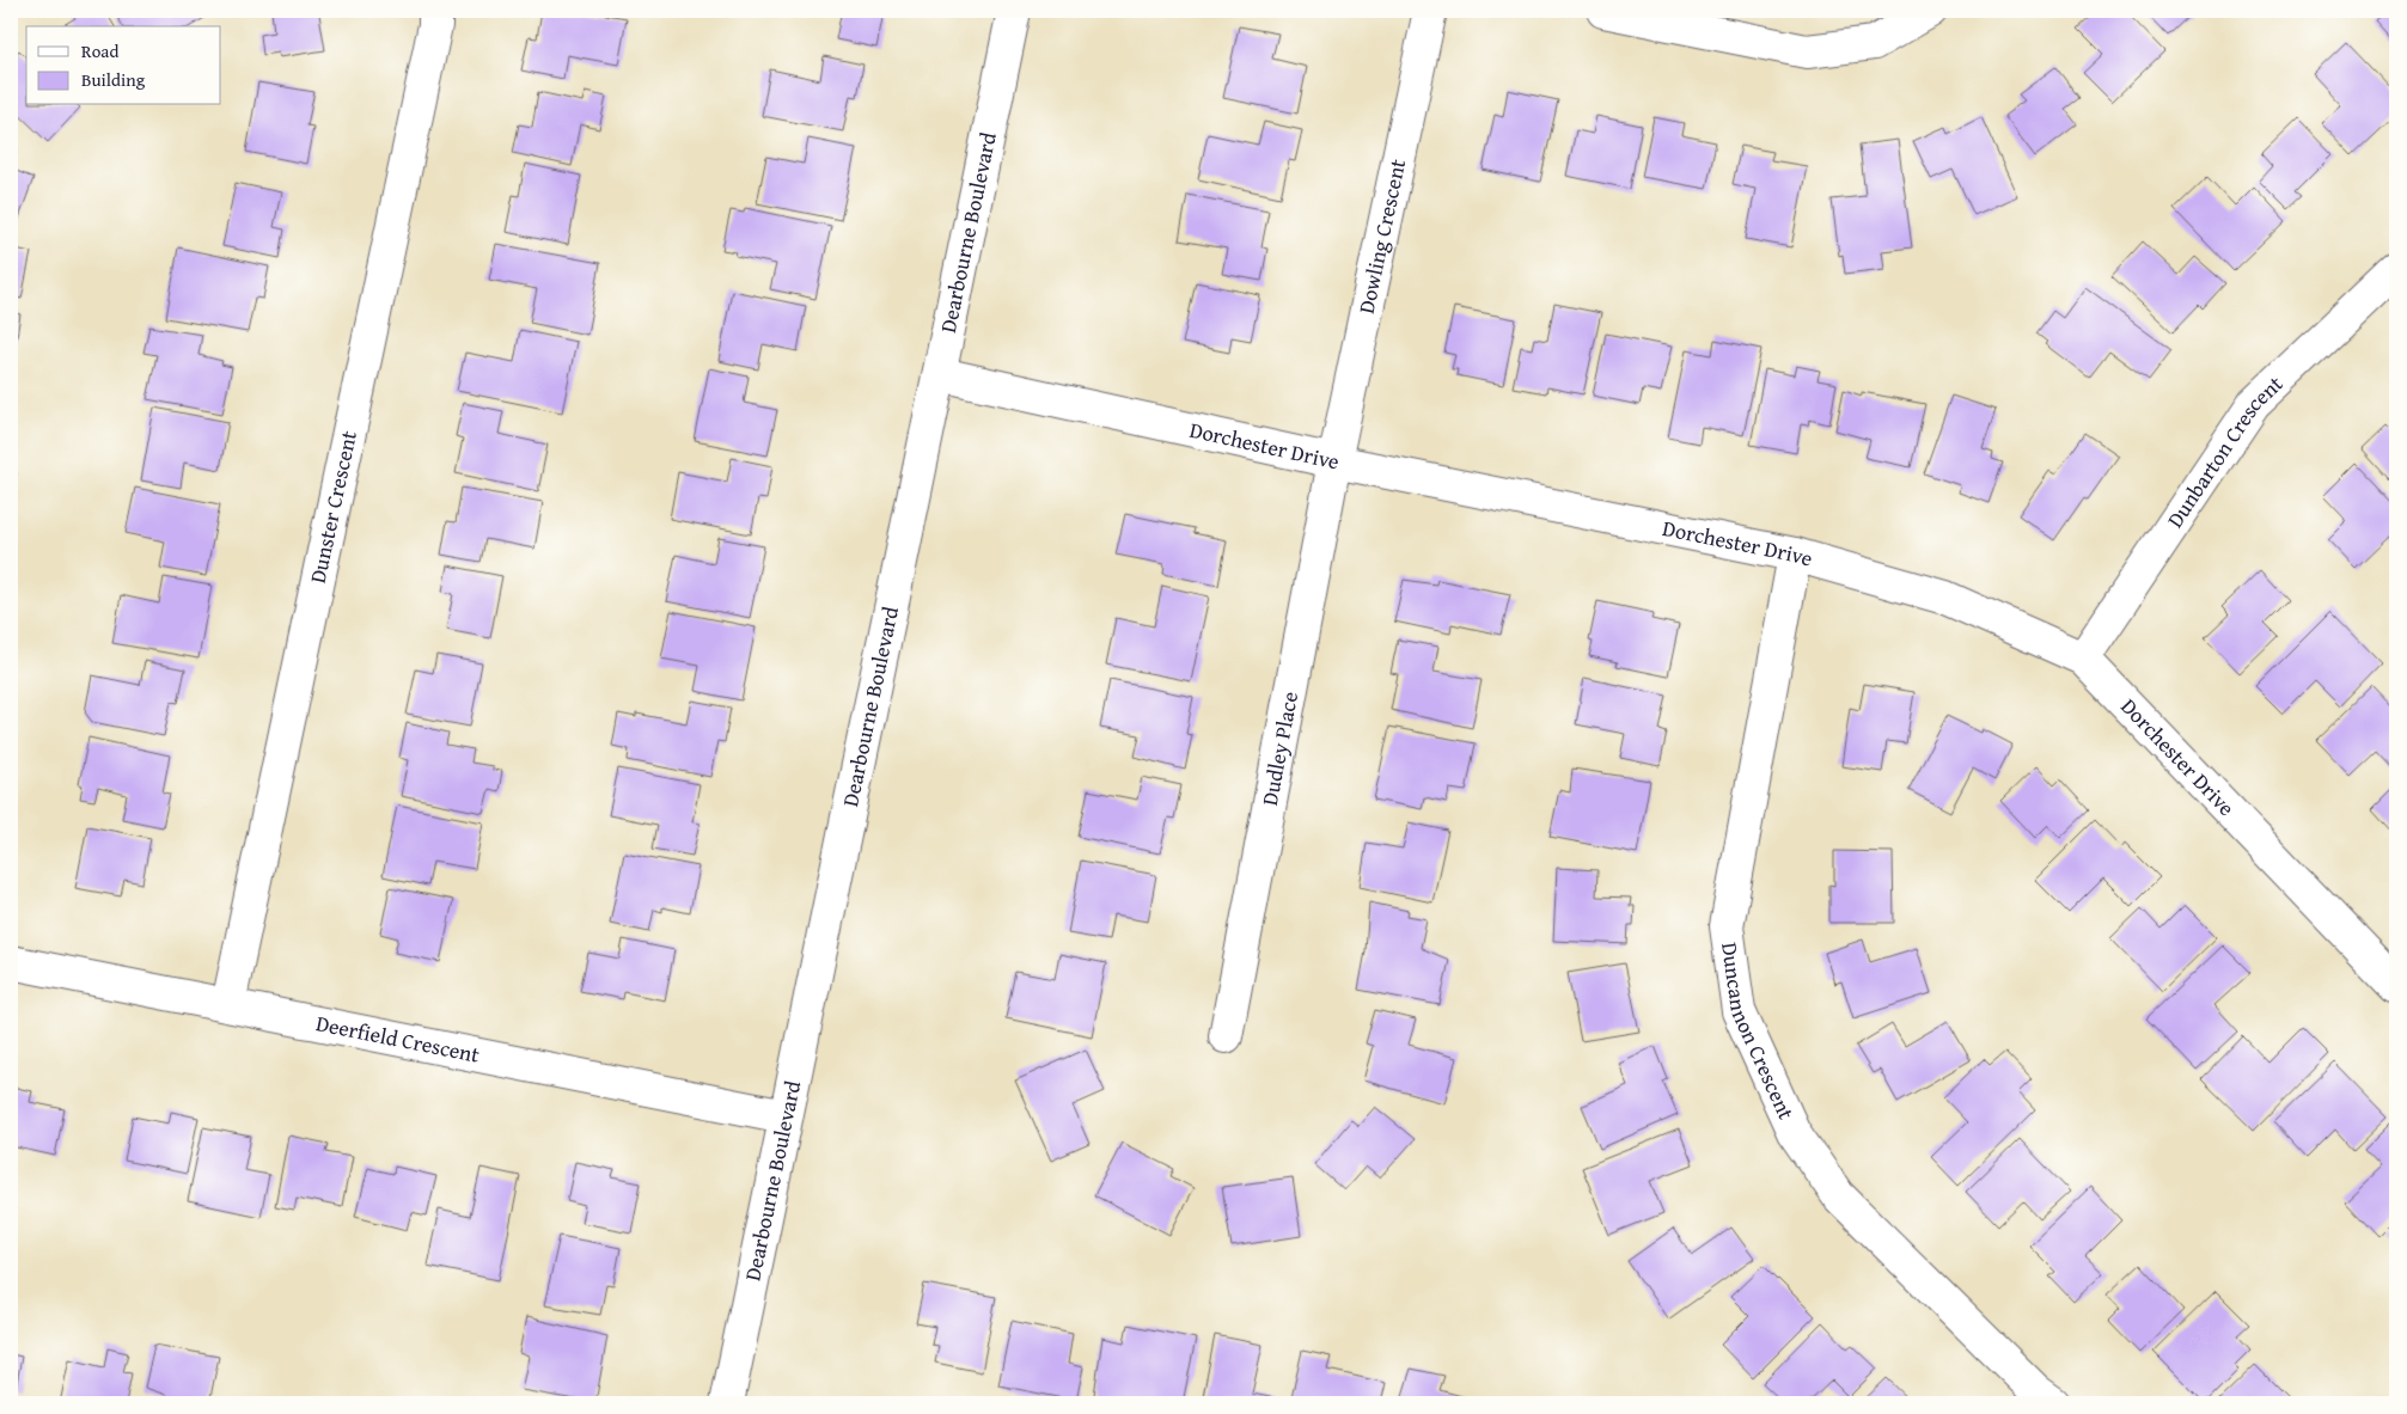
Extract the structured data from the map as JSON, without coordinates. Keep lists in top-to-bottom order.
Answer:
{
  "streets": {
    "street": [
      "Dearbourne Boulevard",
      "Dowling Crescent",
      "Dorchester Drive",
      "Dunbarton Crescent",
      "Dunster Crescent",
      "Dudley Place",
      "Duncannon Crescent",
      "Deerfield Crescent"
    ]
  },
  "crossings": [
    ["Dearbourne Boulevard", "Dorchester Drive"],
    ["Dearbourne Boulevard", "Deerfield Crescent"],
    ["Dowling Crescent", "Dorchester Drive"],
    ["Dowling Crescent", "Dudley Place"],
    ["Dorchester Drive", "Dunbarton Crescent"],
    ["Dorchester Drive", "Dudley Place"],
    ["Dorchester Drive", "Duncannon Crescent"],
    ["Dunster Crescent", "Deerfield Crescent"]
  ],
  "legend": ["Road", "Building"]
}
